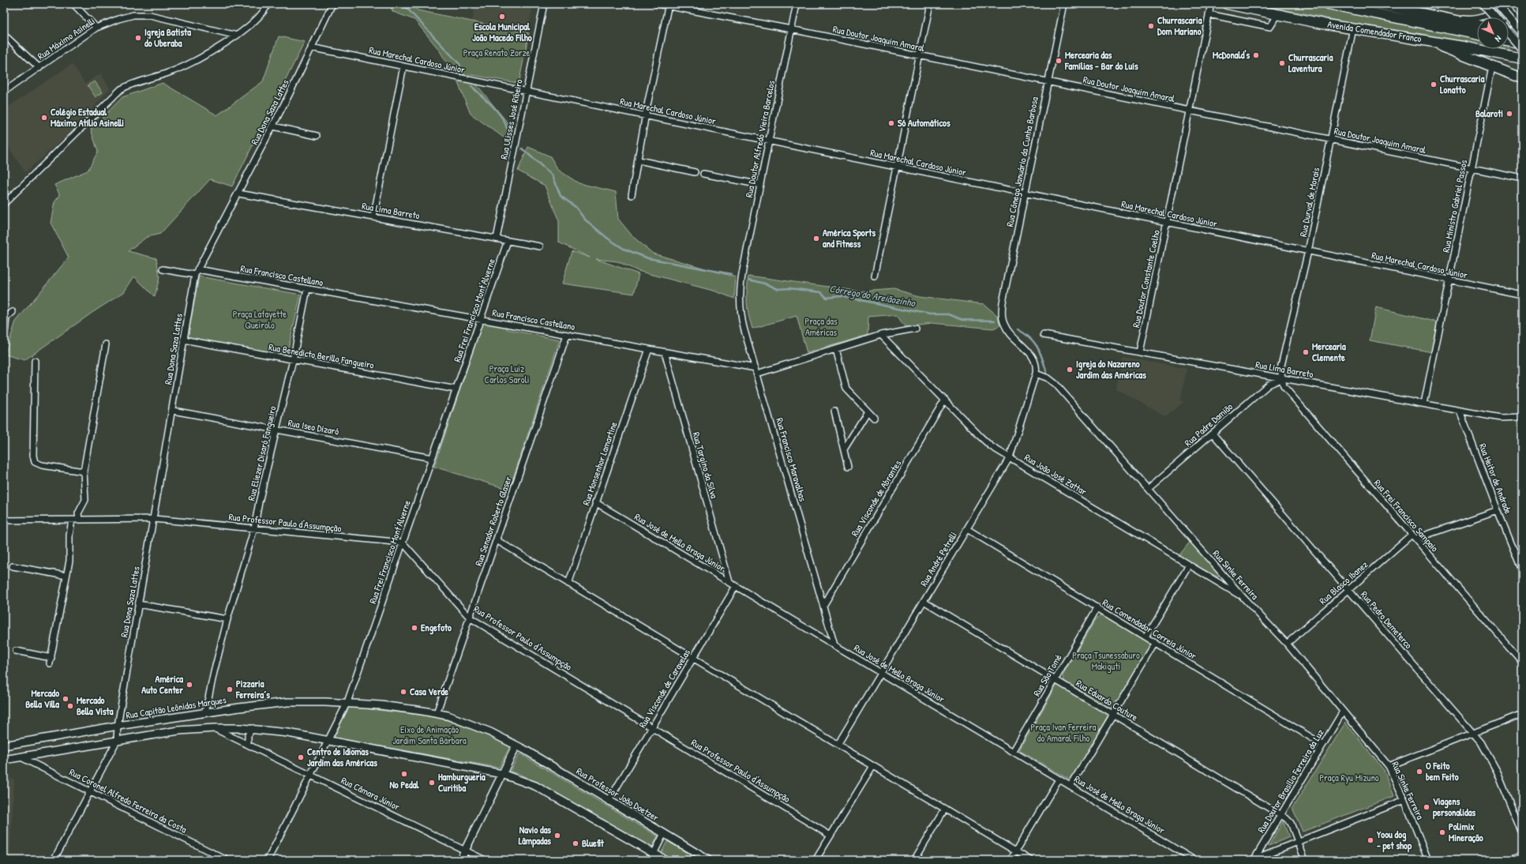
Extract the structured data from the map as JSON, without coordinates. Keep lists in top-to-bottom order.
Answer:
{
  "streets": {
    "highway": ["Avenida Comendador Franco"],
    "main road": ["Rua Capitão Leônidas Marques", "Rua Professor João Doetzer"],
    "street": [
      "Rua Máximo Asinelli",
      "Rua Doutor Joaquim Amaral",
      "Rua Marechal Cardoso Júnior",
      "Rua Dona Saza Lattes",
      "Rua Ulisses José Ribeiro",
      "Rua Doutor Alfredo Vieira Barcelos",
      "Rua Cônego Januário da Cunha Barbosa",
      "Rua Durval de Morais",
      "Rua Ministro Gabriel Passos",
      "Rua Lima Barreto",
      "Rua Francisco Castellano",
      "Rua Doutor Constante Coelho",
      "Rua Frei Francisco Mont'Alverne",
      "Rua Benedicto Berillo Fangueiro",
      "Rua Padre Damião",
      "Rua Iseo Dizaró",
      "Rua Eliezer Disaró Fangueiro",
      "Rua Francisco Maravalhas",
      "Rua Monsenhor Lamartine",
      "Rua Targino da Silva",
      "Rua João José Zattar",
      "Rua Heitor de Andrade",
      "Rua Visconde de Abrantes",
      "Rua Frei Francisco Sampaio",
      "Rua Senador Roberto Glaser",
      "Rua Professor Paulo d'Assumpção",
      "Rua José de Mello Braga Júnior",
      "Rua André Petrelli",
      "Rua Sinke Ferreira",
      "Rua Blasco Ibanez",
      "Rua Pedro Demeterco",
      "Rua Comendador Correia Júnior",
      "Rua São Tomé",
      "Rua Visconde de Caravelas",
      "Rua Eduardo Couture",
      "Rua Doutor Brasílio Ferreira da Luz",
      "Rua Câmara Júnior",
      "Rua Coronel Alfredo Ferreira da Costa"
    ]
  },
  "crossings": [
    ["Avenida Comendador Franco", "Rua Durval de Morais"],
    ["Rua Doutor Joaquim Amaral", "Rua Doutor Alfredo Vieira Barcelos"],
    ["Rua Doutor Joaquim Amaral", "Rua Cônego Januário da Cunha Barbosa"],
    ["Rua Doutor Joaquim Amaral", "Rua Durval de Morais"],
    ["Rua Doutor Joaquim Amaral", "Rua Ministro Gabriel Passos"],
    ["Rua Doutor Joaquim Amaral", "Rua Doutor Constante Coelho"],
    ["Rua Marechal Cardoso Júnior", "Rua Dona Saza Lattes"],
    ["Rua Marechal Cardoso Júnior", "Rua Ulisses José Ribeiro"],
    ["Rua Marechal Cardoso Júnior", "Rua Doutor Alfredo Vieira Barcelos"],
    ["Rua Marechal Cardoso Júnior", "Rua Cônego Januário da Cunha Barbosa"],
    ["Rua Marechal Cardoso Júnior", "Rua Durval de Morais"],
    ["Rua Marechal Cardoso Júnior", "Rua Ministro Gabriel Passos"],
    ["Rua Marechal Cardoso Júnior", "Rua Doutor Constante Coelho"],
    ["Rua Dona Saza Lattes", "Rua Lima Barreto"],
    ["Rua Dona Saza Lattes", "Rua Francisco Castellano"],
    ["Rua Dona Saza Lattes", "Rua Benedicto Berillo Fangueiro"],
    ["Rua Dona Saza Lattes", "Rua Iseo Dizaró"],
    ["Rua Dona Saza Lattes", "Rua Professor Paulo d'Assumpção"],
    ["Rua Dona Saza Lattes", "Rua Capitão Leônidas Marques"],
    ["Rua Ulisses José Ribeiro", "Rua Lima Barreto"],
    ["Rua Doutor Alfredo Vieira Barcelos", "Rua Francisco Maravalhas"],
    ["Rua Cônego Januário da Cunha Barbosa", "Rua André Petrelli"],
    ["Rua Cônego Januário da Cunha Barbosa", "Rua Sinke Ferreira"],
    ["Rua Durval de Morais", "Rua Lima Barreto"],
    ["Rua Durval de Morais", "Rua Padre Damião"],
    ["Rua Durval de Morais", "Rua Frei Francisco Sampaio"],
    ["Rua Ministro Gabriel Passos", "Rua Lima Barreto"],
    ["Rua Lima Barreto", "Rua Doutor Constante Coelho"],
    ["Rua Lima Barreto", "Rua Frei Francisco Mont'Alverne"],
    ["Rua Lima Barreto", "Rua Padre Damião"],
    ["Rua Lima Barreto", "Rua Heitor de Andrade"],
    ["Rua Lima Barreto", "Rua Frei Francisco Sampaio"],
    ["Rua Francisco Castellano", "Rua Frei Francisco Mont'Alverne"],
    ["Rua Francisco Castellano", "Rua Eliezer Disaró Fangueiro"],
    ["Rua Francisco Castellano", "Rua Francisco Maravalhas"],
    ["Rua Francisco Castellano", "Rua Monsenhor Lamartine"],
    ["Rua Francisco Castellano", "Rua Targino da Silva"],
    ["Rua Francisco Castellano", "Rua João José Zattar"],
    ["Rua Francisco Castellano", "Rua Senador Roberto Glaser"],
    ["Rua Frei Francisco Mont'Alverne", "Rua Benedicto Berillo Fangueiro"],
    ["Rua Frei Francisco Mont'Alverne", "Rua Iseo Dizaró"],
    ["Rua Frei Francisco Mont'Alverne", "Rua Professor Paulo d'Assumpção"],
    ["Rua Frei Francisco Mont'Alverne", "Rua Capitão Leônidas Marques"],
    ["Rua Frei Francisco Mont'Alverne", "Rua Câmara Júnior"],
    ["Rua Benedicto Berillo Fangueiro", "Rua Eliezer Disaró Fangueiro"],
    ["Rua Padre Damião", "Rua Frei Francisco Sampaio"],
    ["Rua Padre Damião", "Rua Sinke Ferreira"],
    ["Rua Padre Damião", "Rua Pedro Demeterco"],
    ["Rua Iseo Dizaró", "Rua Eliezer Disaró Fangueiro"],
    ["Rua Eliezer Disaró Fangueiro", "Rua Professor Paulo d'Assumpção"],
    ["Rua Eliezer Disaró Fangueiro", "Rua Capitão Leônidas Marques"],
    ["Rua Francisco Maravalhas", "Rua Visconde de Abrantes"],
    ["Rua Francisco Maravalhas", "Rua José de Mello Braga Júnior"],
    ["Rua Monsenhor Lamartine", "Rua José de Mello Braga Júnior"],
    ["Rua Targino da Silva", "Rua José de Mello Braga Júnior"],
    ["Rua João José Zattar", "Rua Visconde de Abrantes"],
    ["Rua João José Zattar", "Rua André Petrelli"],
    ["Rua João José Zattar", "Rua Sinke Ferreira"],
    ["Rua Heitor de Andrade", "Rua Blasco Ibanez"],
    ["Rua Frei Francisco Sampaio", "Rua Blasco Ibanez"],
    ["Rua Senador Roberto Glaser", "Rua Professor Paulo d'Assumpção"],
    ["Rua Senador Roberto Glaser", "Rua Capitão Leônidas Marques"],
    ["Rua Professor Paulo d'Assumpção", "Rua Visconde de Caravelas"],
    ["Rua José de Mello Braga Júnior", "Rua André Petrelli"],
    ["Rua José de Mello Braga Júnior", "Rua São Tomé"],
    ["Rua José de Mello Braga Júnior", "Rua Visconde de Caravelas"],
    ["Rua André Petrelli", "Rua Sinke Ferreira"],
    ["Rua André Petrelli", "Rua Comendador Correia Júnior"],
    ["Rua André Petrelli", "Rua Eduardo Couture"],
    ["Rua Sinke Ferreira", "Rua Blasco Ibanez"],
    ["Rua Sinke Ferreira", "Rua Doutor Brasílio Ferreira da Luz"],
    ["Rua Blasco Ibanez", "Rua Pedro Demeterco"],
    ["Rua Comendador Correia Júnior", "Rua São Tomé"],
    ["Rua Comendador Correia Júnior", "Rua Doutor Brasílio Ferreira da Luz"],
    ["Rua São Tomé", "Rua Eduardo Couture"],
    ["Rua Visconde de Caravelas", "Rua Professor João Doetzer"],
    ["Rua Eduardo Couture", "Rua Doutor Brasílio Ferreira da Luz"],
    ["Rua Capitão Leônidas Marques", "Rua Professor João Doetzer"]
  ],
  "water": ["Córrego do Areiãozinho"],
  "parks": [
    "Praça Renato Zorze",
    "Praça Lafayette Queirolo",
    "Praça das Américas",
    "Praça Luiz Carlos Saroli",
    "Praça Tsunessaburo Makiguti",
    "Praça Ivan Ferreira do Amaral Filho",
    "Eixo de Animação Jardim Santa Bárbara",
    "Praça Ryu Mizuno"
  ],
  "places": [
    "Escola Municipal João Macedo Filho",
    "Churrascaria Dom Mariano",
    "Igreja Batista do Uberaba",
    "McDonald's",
    "Mercearia das Famílias - Bar do Luís",
    "Churrascaria Laventura",
    "Churrascaria Lonatto",
    "Balaroti",
    "Colégio Estadual Máximo Atílio Asinelli",
    "Só Automáticos",
    "América Sports and Fitness",
    "Mercearia Clemente",
    "Igreja do Nazareno Jardim das Américas",
    "Engefoto",
    "América Auto Center",
    "Pizzaria Ferreira´s",
    "Casa Verde",
    "Mercado Bella Villa",
    "Mercado Bella Vista",
    "Centro de Idiomas Jardim das Américas",
    "O Feito bem Feito",
    "No Pedal",
    "Hamburgueria Curitiba",
    "Viagens personalidas",
    "Polimix Mineração",
    "Navio das Lâmpadas",
    "Yoou dog - pet shop",
    "Bluefit"
  ],
  "north": "bottom right"
}
